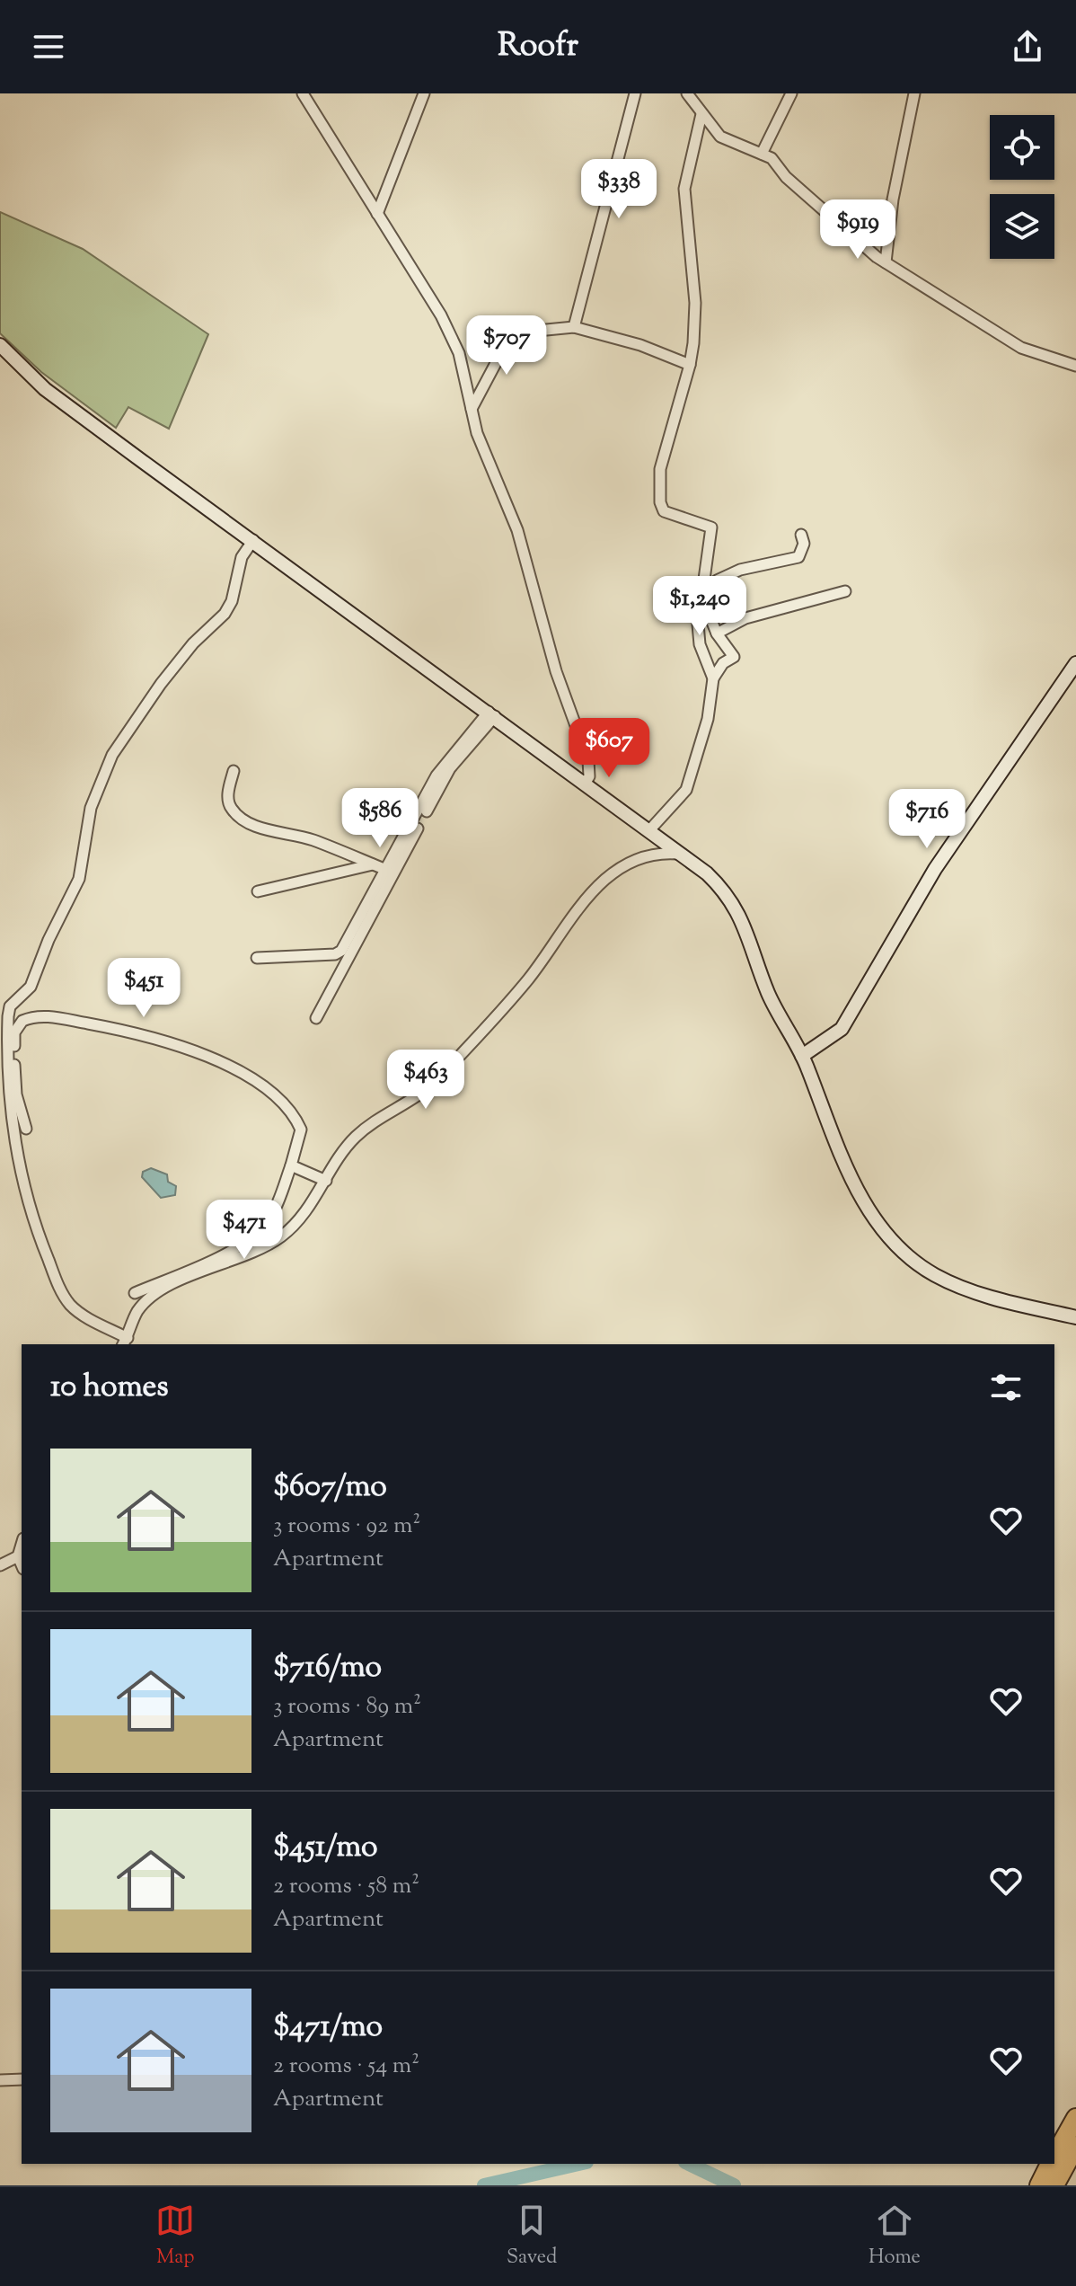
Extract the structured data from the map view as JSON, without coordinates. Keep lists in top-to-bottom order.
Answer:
{
  "page": {
    "header": "Roofr",
    "price": [
      "$338",
      "$919",
      "$707",
      "$1,240",
      "$607",
      "$586",
      "$716",
      "$451",
      "$463",
      "$471"
    ],
    "heading": "10 homes",
    "list": [
      {
        "name": "$607/mo",
        "note": "3 rooms · 92 m² · Apartment"
      },
      {
        "name": "$716/mo",
        "note": "3 rooms · 89 m² · Apartment"
      },
      {
        "name": "$451/mo",
        "note": "2 rooms · 58 m² · Apartment"
      },
      {
        "name": "$471/mo",
        "note": "2 rooms · 54 m² · Apartment"
      }
    ],
    "tabs": ["Map", "Saved", "Home"]
  }
}
